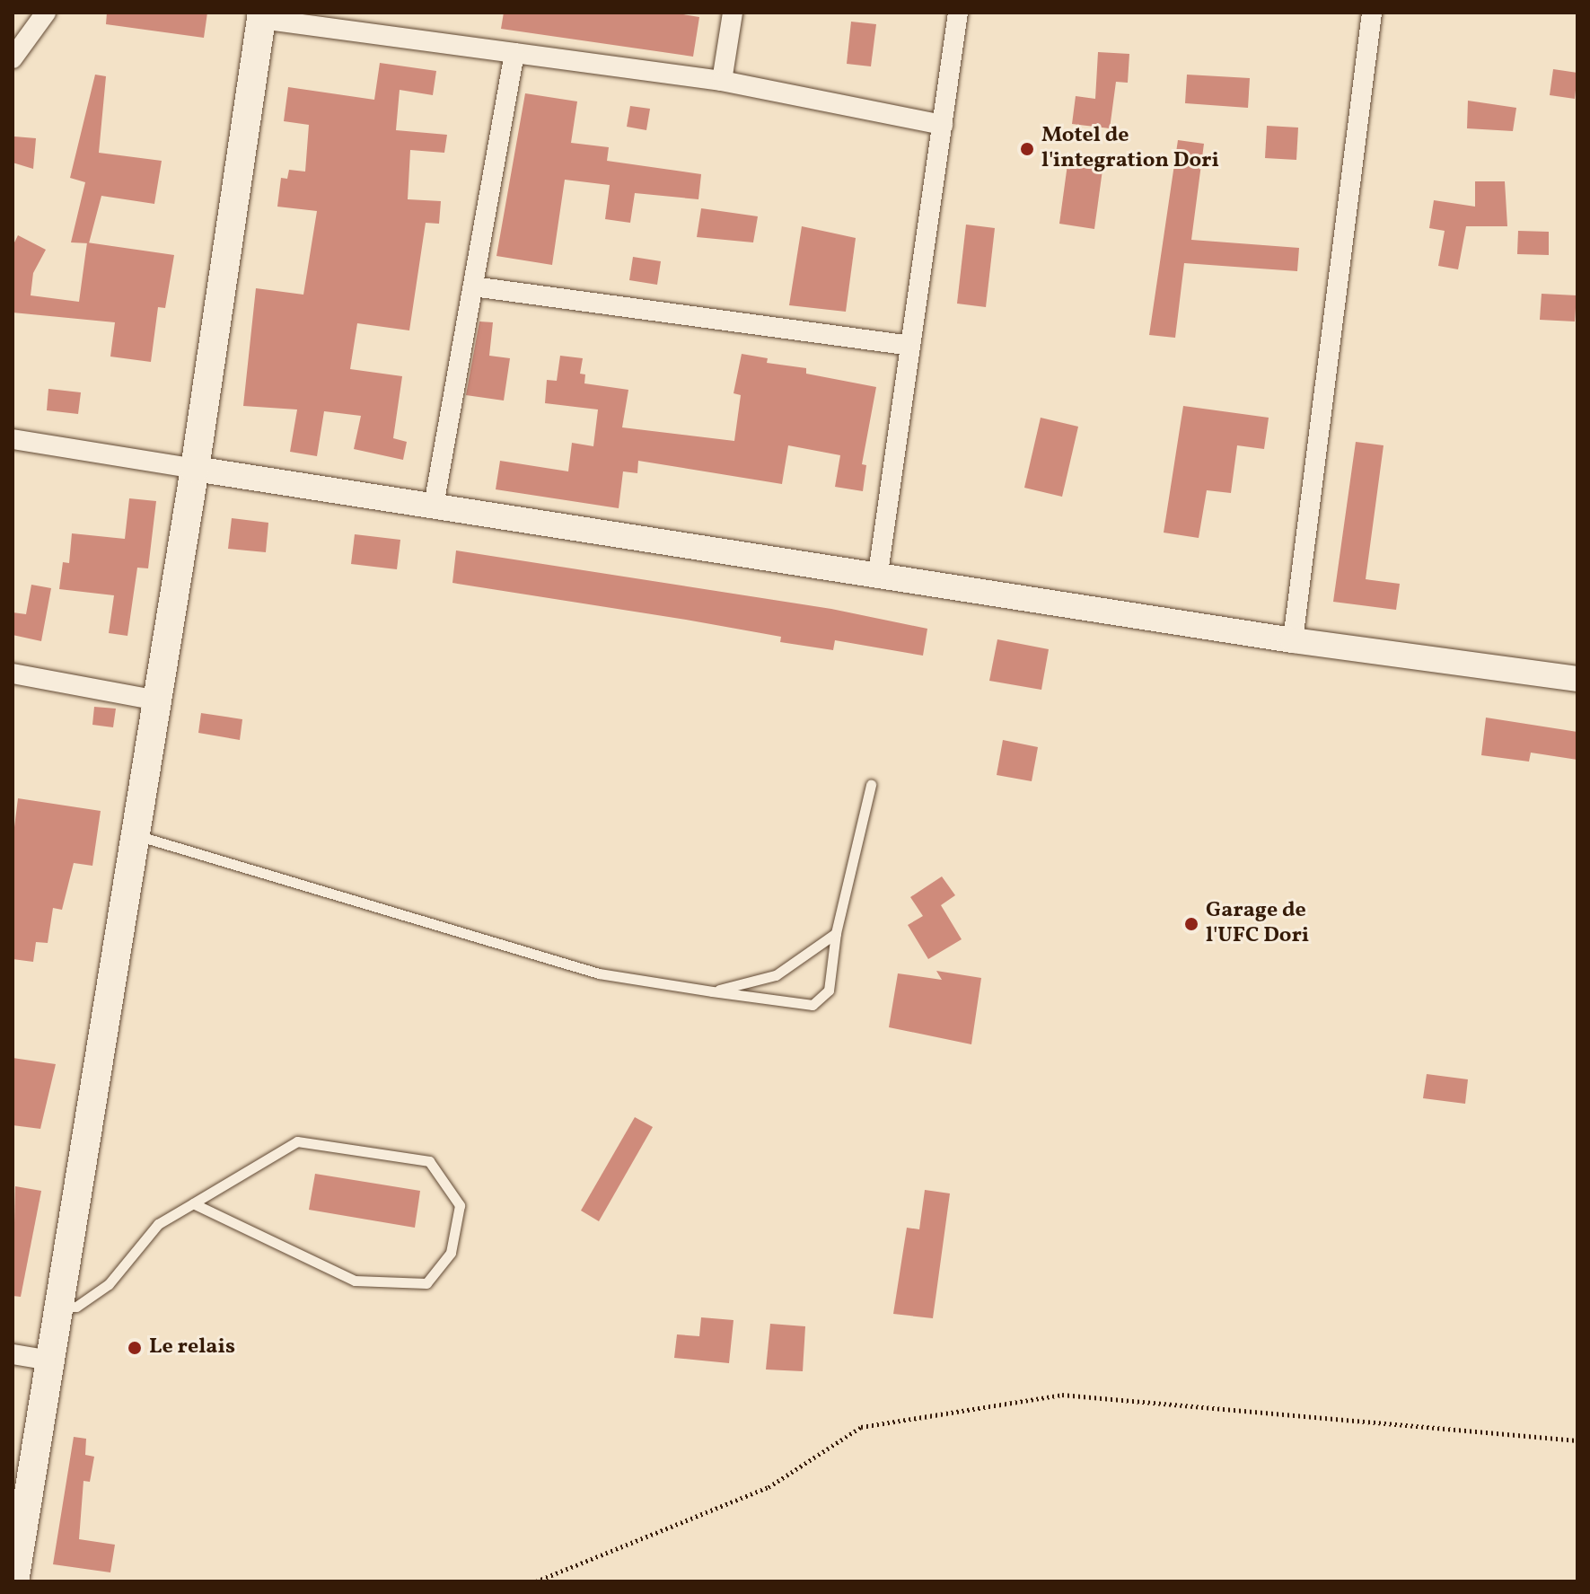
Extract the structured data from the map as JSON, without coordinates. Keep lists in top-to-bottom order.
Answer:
{
  "places": ["Motel de l'integration Dori", "Garage de l'UFC Dori", "Le relais"]
}
